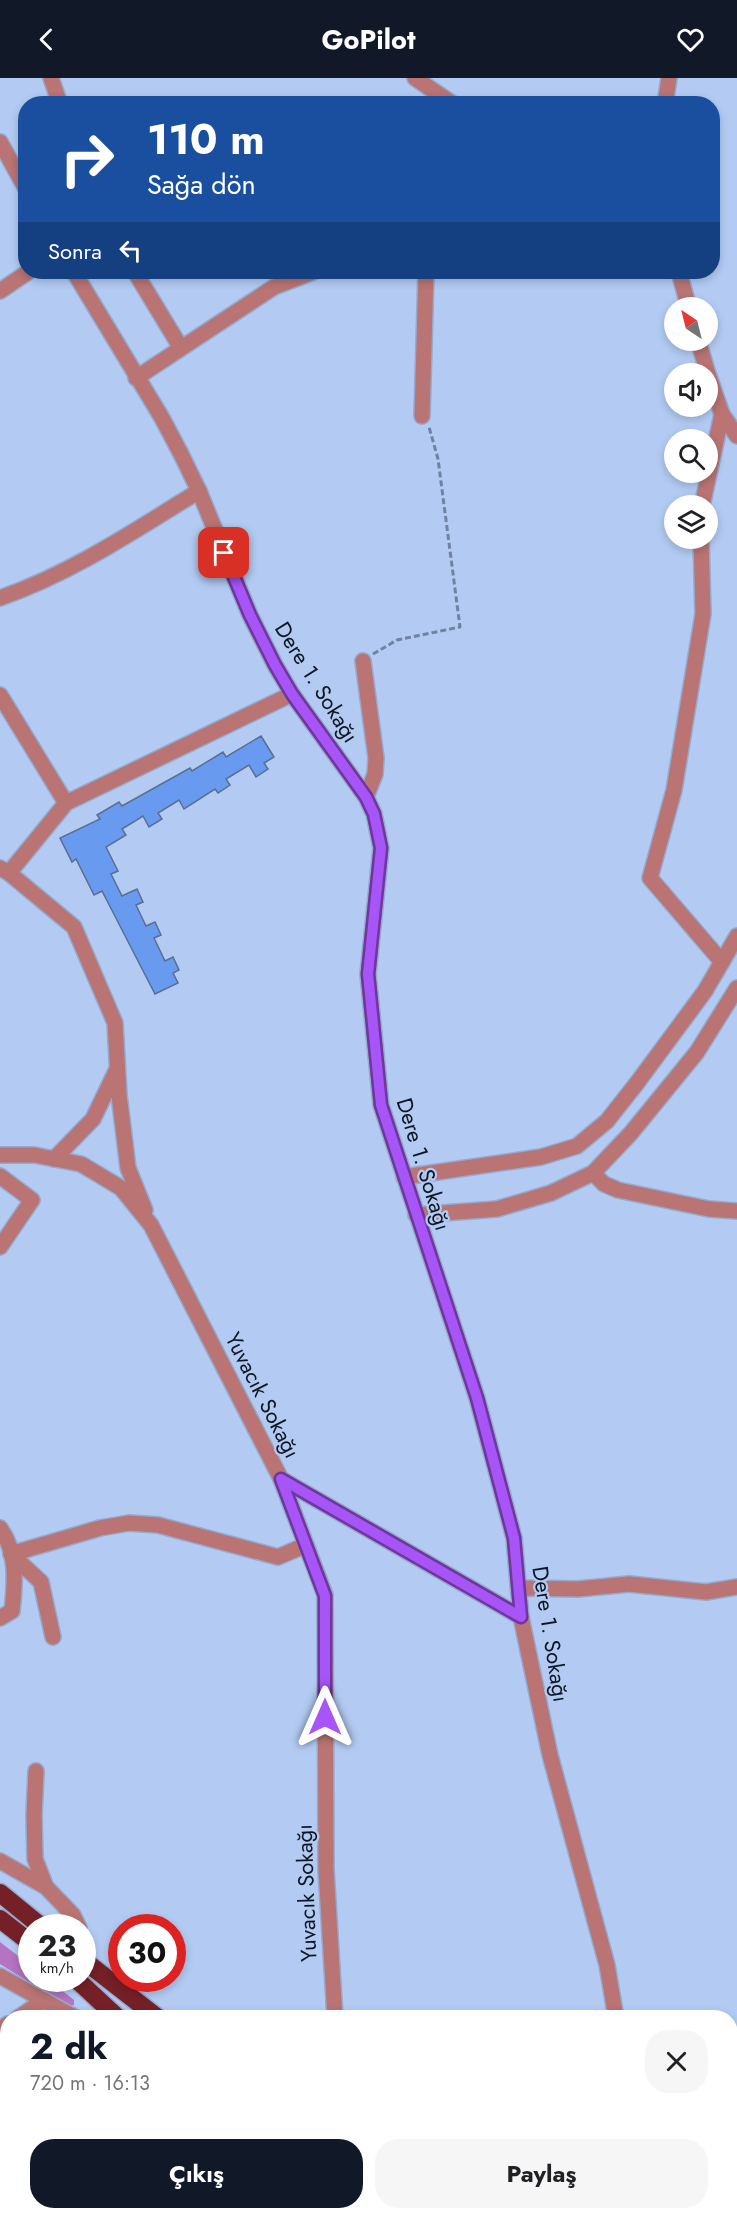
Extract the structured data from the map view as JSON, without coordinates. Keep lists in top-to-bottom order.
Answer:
{
  "streets": {
    "street": ["Dere 1. Sokağı", "Yuvacık Sokağı"]
  },
  "north": "top left",
  "page": {
    "header": "GoPilot",
    "turn": ["110 m", "Sağa dön"],
    "then": "Sonra",
    "speed": "23 km/h",
    "limit": "30",
    "heading": ["2 dk", "720 m · 16:13"],
    "buttons": ["Çıkış", "Paylaş"]
  }
}
